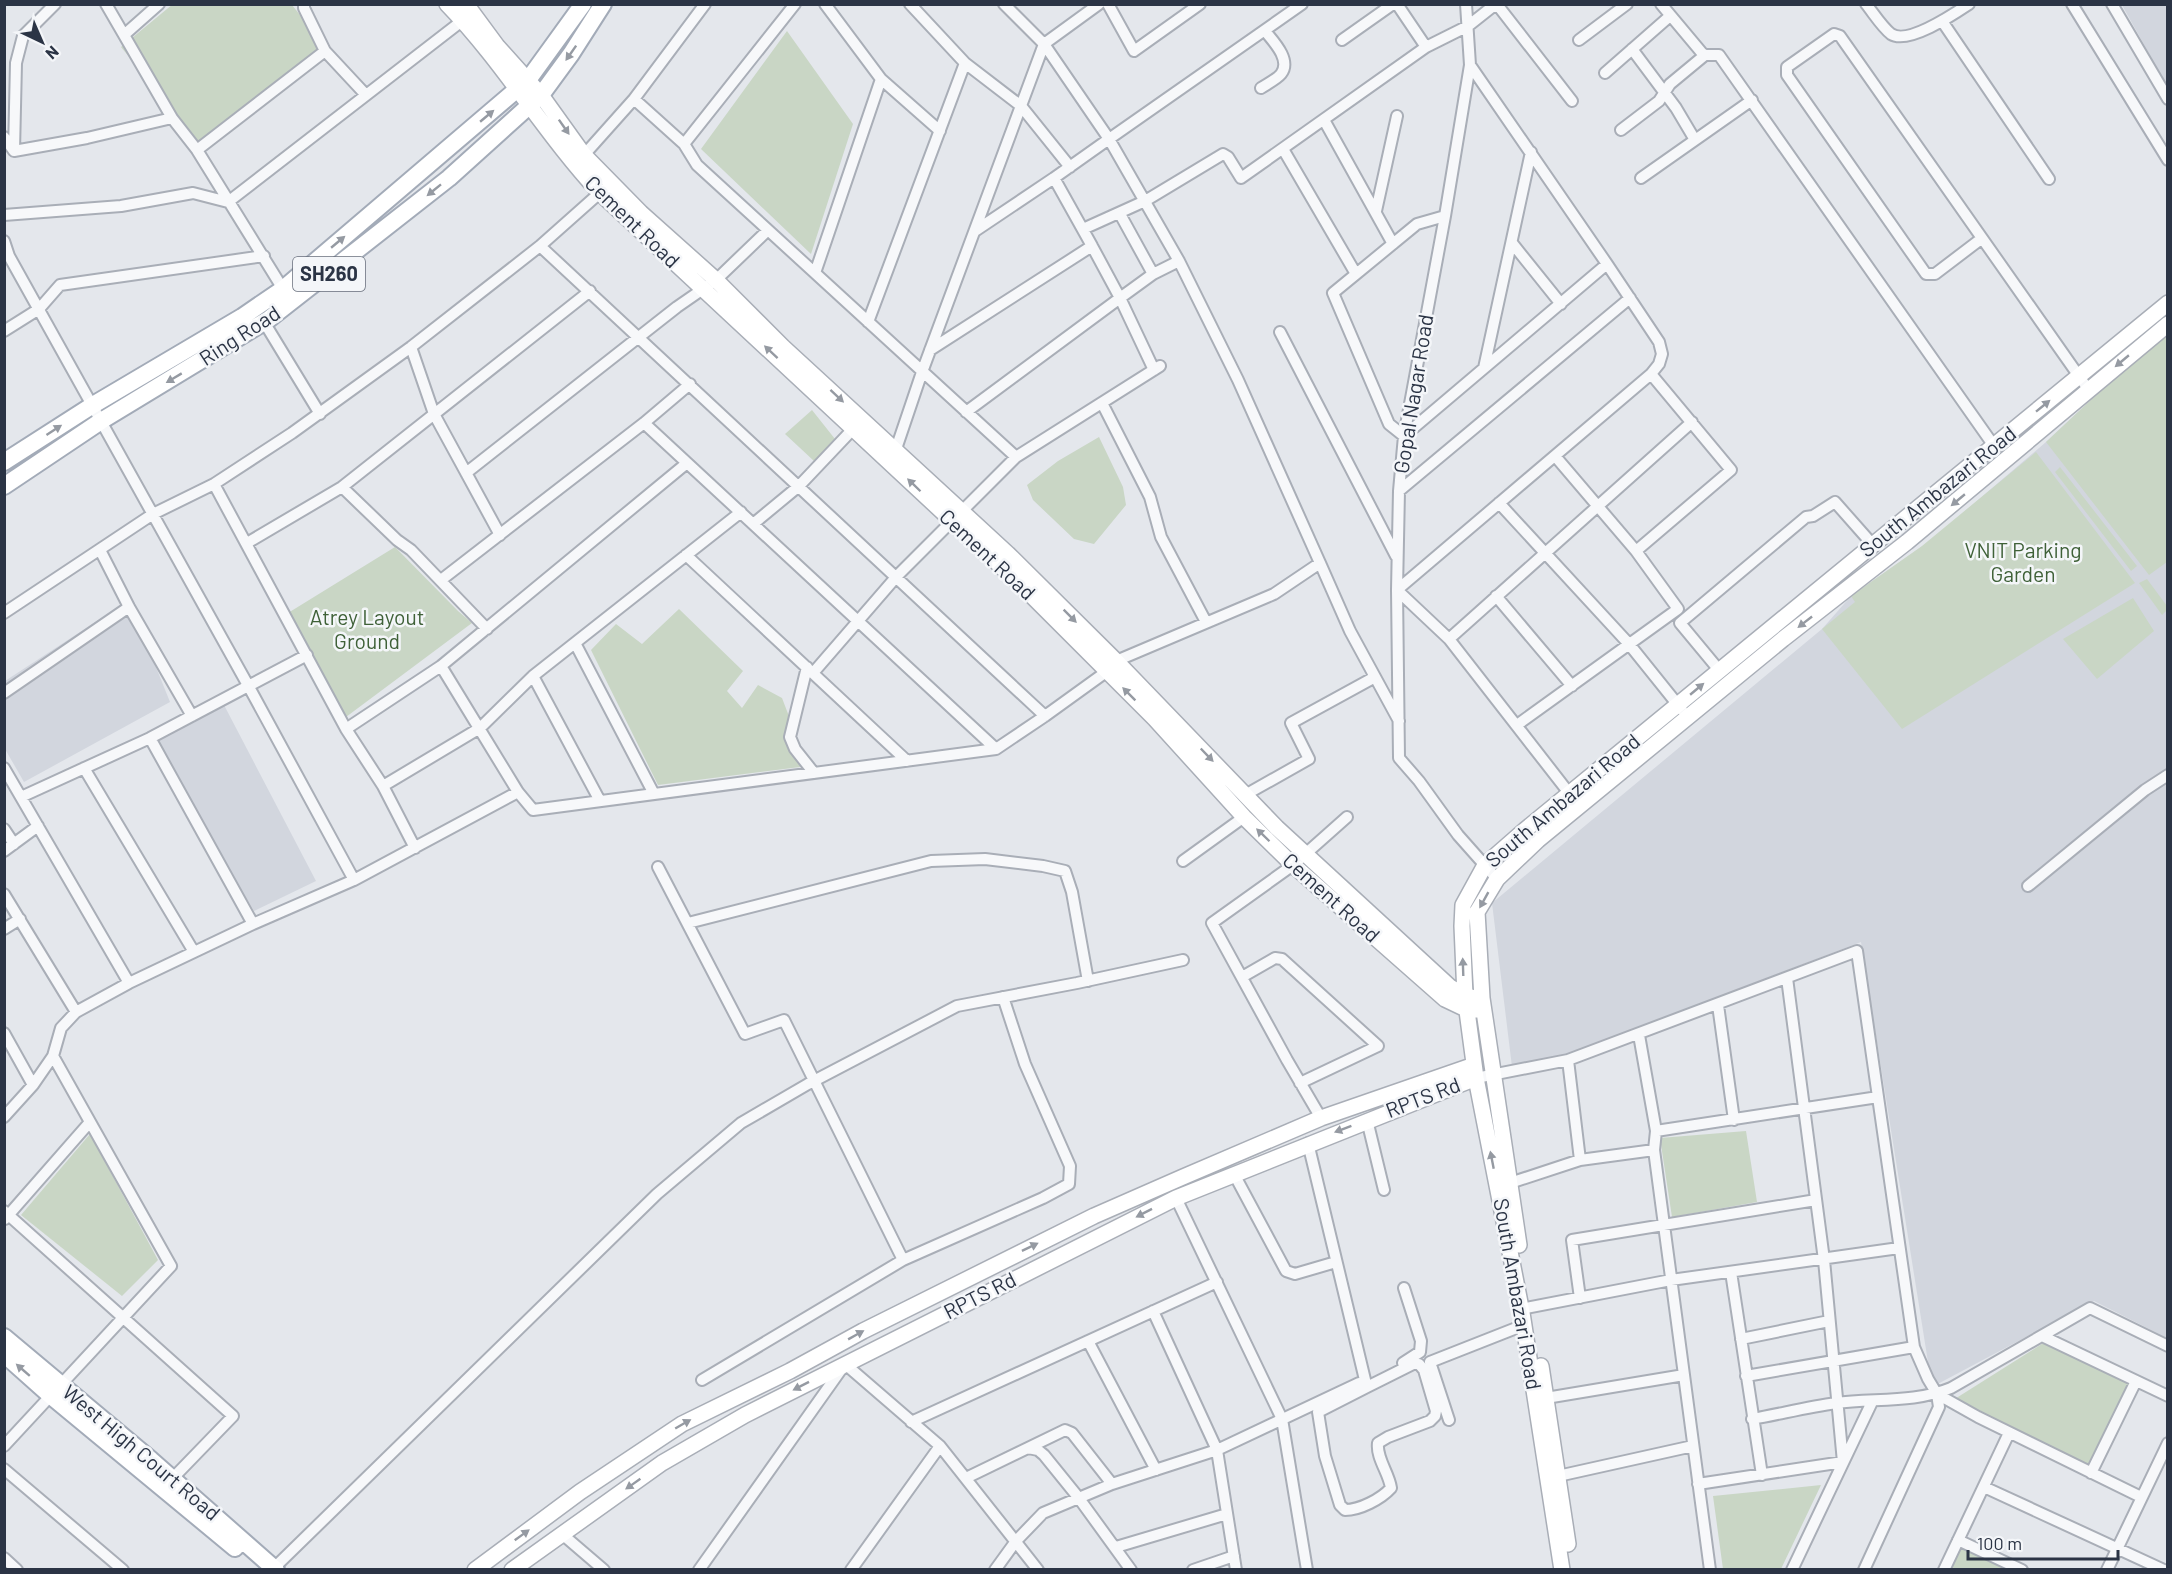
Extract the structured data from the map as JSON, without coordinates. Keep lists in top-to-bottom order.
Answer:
{
  "streets": {
    "main road": [
      "Cement Road",
      "SH260",
      "Ring Road",
      "South Ambazari Road",
      "RPTS Rd",
      "West High Court Road"
    ],
    "street": ["Gopal Nagar Road"]
  },
  "crossings": [
    ["Cement Road", "Ring Road"],
    ["Cement Road", "South Ambazari Road"],
    ["Gopal Nagar Road", "South Ambazari Road"],
    ["South Ambazari Road", "RPTS Rd"]
  ],
  "parks": ["VNIT Parking Garden", "Atrey Layout Ground"],
  "scale_bar": "100 m",
  "north": "bottom right"
}
